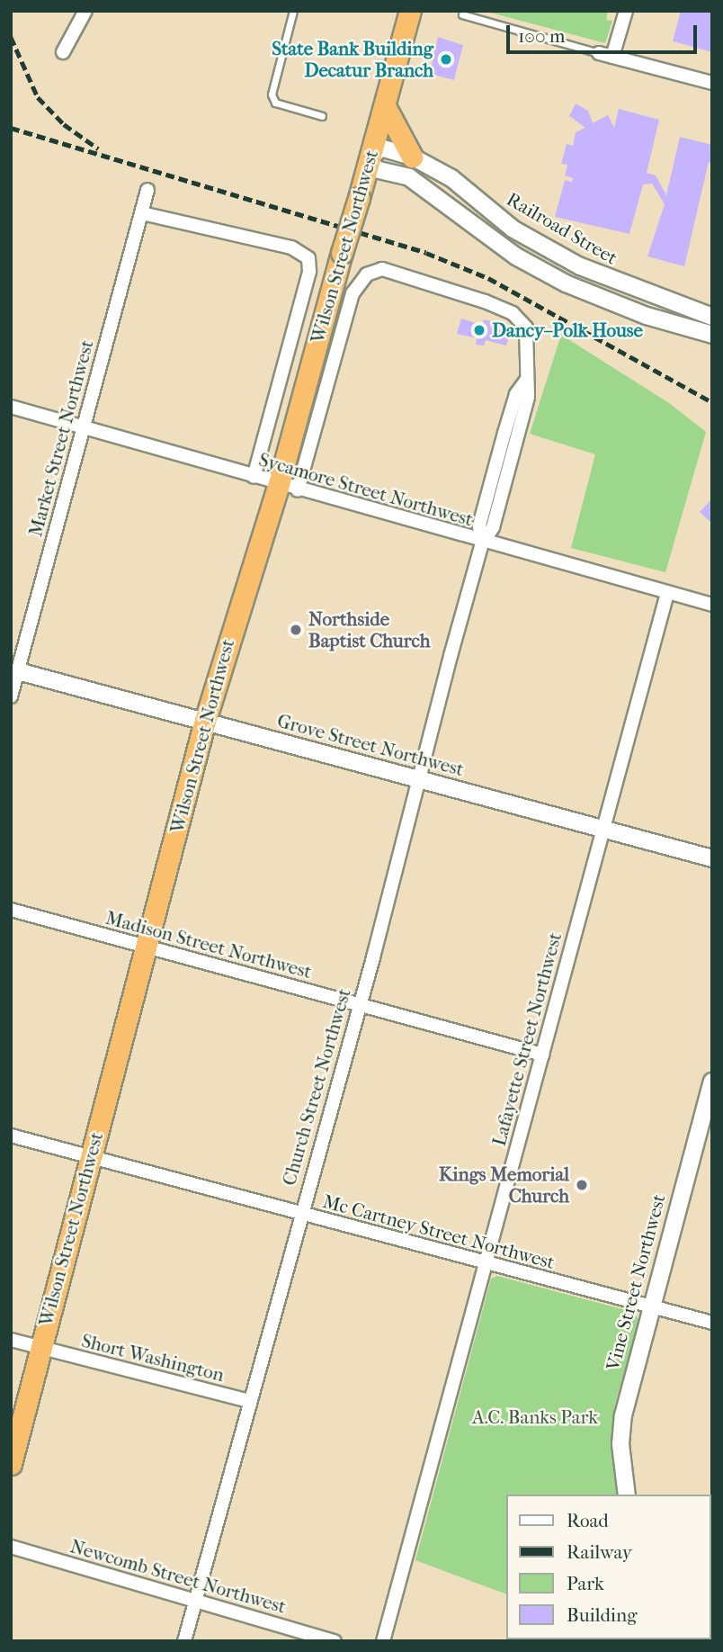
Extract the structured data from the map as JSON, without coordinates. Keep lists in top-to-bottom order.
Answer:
{
  "streets": {
    "highway": ["Wilson Street Northwest"],
    "street": [
      "Railroad Street",
      "Market Street Northwest",
      "Sycamore Street Northwest",
      "Grove Street Northwest",
      "Madison Street Northwest",
      "Lafayette Street Northwest",
      "Church Street Northwest",
      "Mc Cartney Street Northwest",
      "Vine Street Northwest",
      "Short Washington",
      "Newcomb Street Northwest"
    ]
  },
  "crossings": [
    ["Railroad Street", "Wilson Street Northwest"],
    ["Wilson Street Northwest", "Sycamore Street Northwest"],
    ["Wilson Street Northwest", "Grove Street Northwest"],
    ["Wilson Street Northwest", "Madison Street Northwest"],
    ["Wilson Street Northwest", "Church Street Northwest"],
    ["Wilson Street Northwest", "Mc Cartney Street Northwest"],
    ["Wilson Street Northwest", "Short Washington"],
    ["Market Street Northwest", "Sycamore Street Northwest"],
    ["Market Street Northwest", "Grove Street Northwest"],
    ["Sycamore Street Northwest", "Lafayette Street Northwest"],
    ["Sycamore Street Northwest", "Church Street Northwest"],
    ["Grove Street Northwest", "Lafayette Street Northwest"],
    ["Grove Street Northwest", "Church Street Northwest"],
    ["Madison Street Northwest", "Lafayette Street Northwest"],
    ["Madison Street Northwest", "Church Street Northwest"],
    ["Lafayette Street Northwest", "Mc Cartney Street Northwest"],
    ["Church Street Northwest", "Mc Cartney Street Northwest"],
    ["Church Street Northwest", "Short Washington"],
    ["Church Street Northwest", "Newcomb Street Northwest"],
    ["Mc Cartney Street Northwest", "Vine Street Northwest"]
  ],
  "parks": ["A.C. Banks Park"],
  "places": [
    "State Bank Building Decatur Branch",
    "Dancy–Polk House",
    "Northside Baptist Church",
    "Kings Memorial Church"
  ],
  "legend": [
    "Road",
    "Railway",
    "Park",
    "Building"
  ],
  "scale_bar": "100 m"
}
